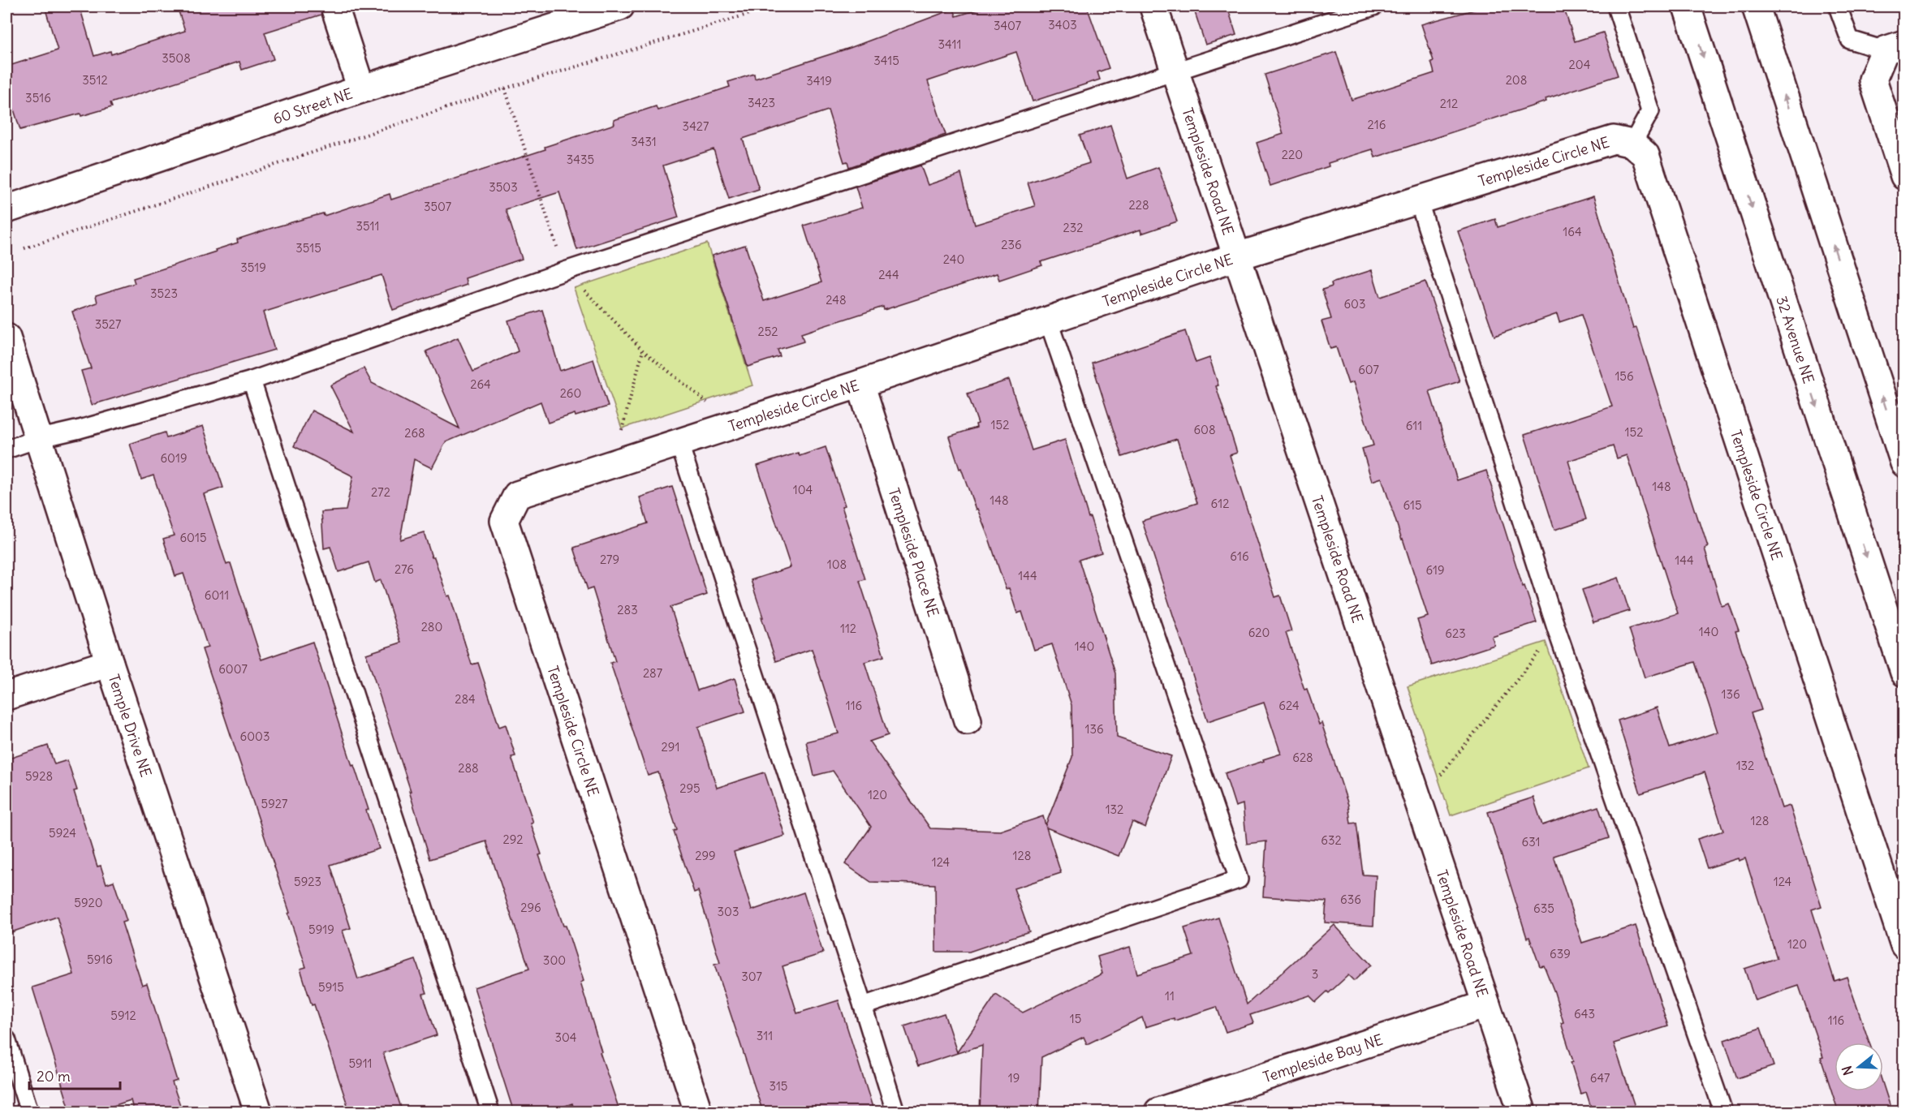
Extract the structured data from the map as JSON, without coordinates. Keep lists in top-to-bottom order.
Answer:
{
  "streets": {
    "street": [
      "60 Street NE",
      "Templeside Circle NE",
      "Templeside Road NE",
      "32 Avenue NE",
      "Templeside Place NE",
      "Temple Drive NE",
      "Templeside Bay NE"
    ]
  },
  "crossings": [
    ["Templeside Circle NE", "Templeside Road NE"],
    ["Templeside Circle NE", "Templeside Place NE"],
    ["Templeside Road NE", "Templeside Bay NE"]
  ],
  "house_numbers": [
    "3403",
    "3407",
    "3411",
    "3508",
    "3415",
    "204",
    "3512",
    "208",
    "3419",
    "3516",
    "3423",
    "212",
    "216",
    "3427",
    "3431",
    "220",
    "3435",
    "3503",
    "228",
    "3507",
    "3511",
    "232",
    "164",
    "236",
    "3515",
    "240",
    "3519",
    "244",
    "3523",
    "248",
    "603",
    "3527",
    "252",
    "607",
    "156",
    "264",
    "260",
    "152",
    "611",
    "608",
    "152",
    "268",
    "6019",
    "148",
    "104",
    "272",
    "148",
    "612",
    "615",
    "6015",
    "616",
    "279",
    "144",
    "108",
    "276",
    "619",
    "144",
    "6011",
    "283",
    "280",
    "112",
    "140",
    "620",
    "623",
    "140",
    "6007",
    "287",
    "136",
    "284",
    "116",
    "624",
    "136",
    "6003",
    "291",
    "628",
    "132",
    "288",
    "5928",
    "295",
    "120",
    "5927",
    "132",
    "128",
    "5924",
    "292",
    "632",
    "631",
    "299",
    "128",
    "124",
    "5923",
    "124",
    "636",
    "5920",
    "296",
    "635",
    "303",
    "5919",
    "120",
    "639",
    "5916",
    "300",
    "3",
    "307",
    "5915",
    "11",
    "643",
    "5912",
    "15",
    "116",
    "311",
    "304",
    "5911",
    "19",
    "647",
    "315"
  ],
  "scale_bar": "20 m",
  "north": "left"
}
